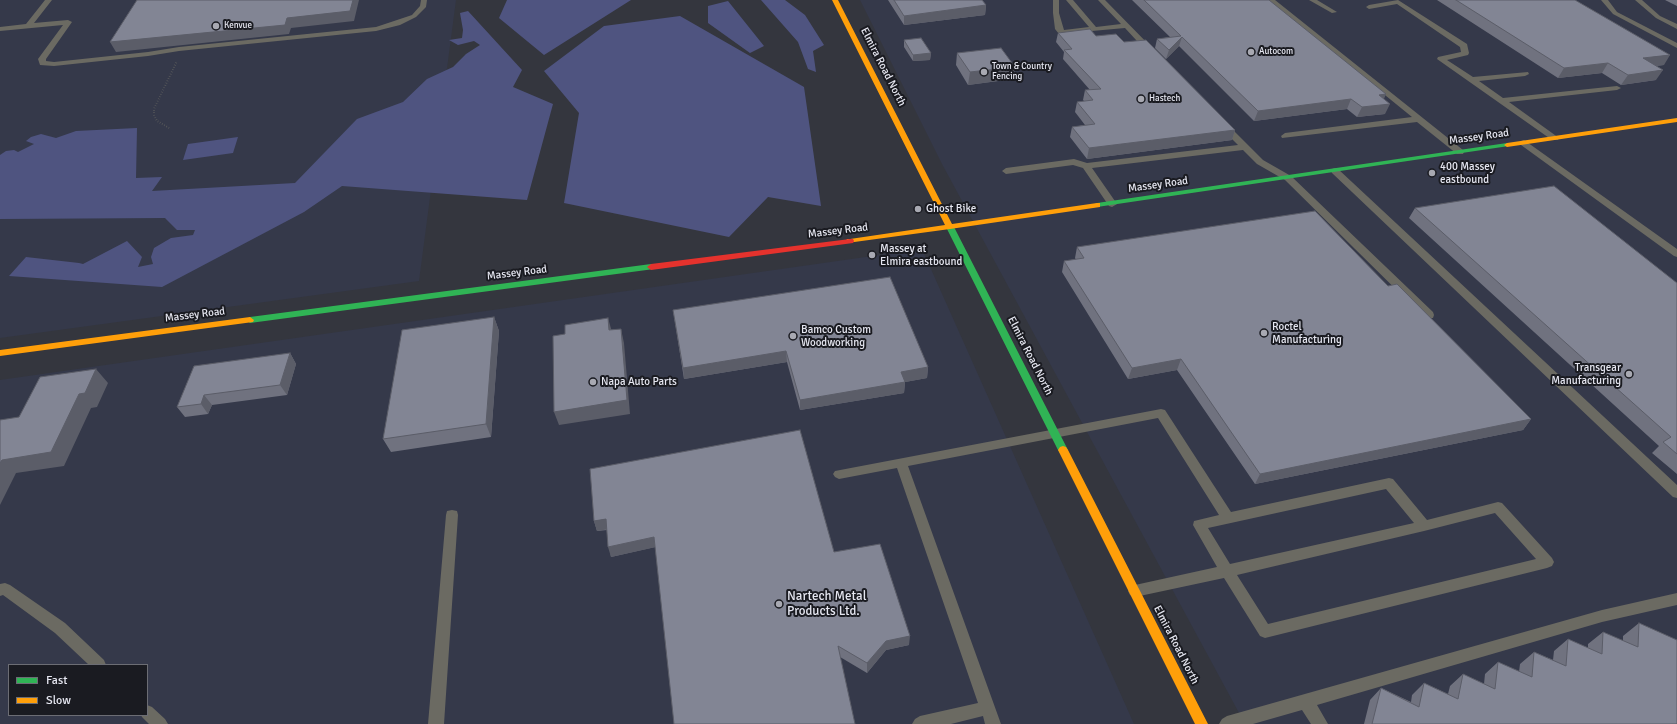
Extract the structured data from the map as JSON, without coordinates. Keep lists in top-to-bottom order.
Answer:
{
  "streets": {
    "street": ["Elmira Road North", "Massey Road"]
  },
  "crossings": [
    ["Elmira Road North", "Massey Road"]
  ],
  "places": [
    "Kenvue",
    "Autocom",
    "Town & Country Fencing",
    "Hastech",
    "400 Massey eastbound",
    "Ghost Bike",
    "Massey at Elmira eastbound",
    "Roctel Manufacturing",
    "Bamco Custom Woodworking",
    "Transgear Manufacturing",
    "Napa Auto Parts",
    "Nartech Metal Products Ltd."
  ],
  "legend": ["Fast", "Slow"]
}
